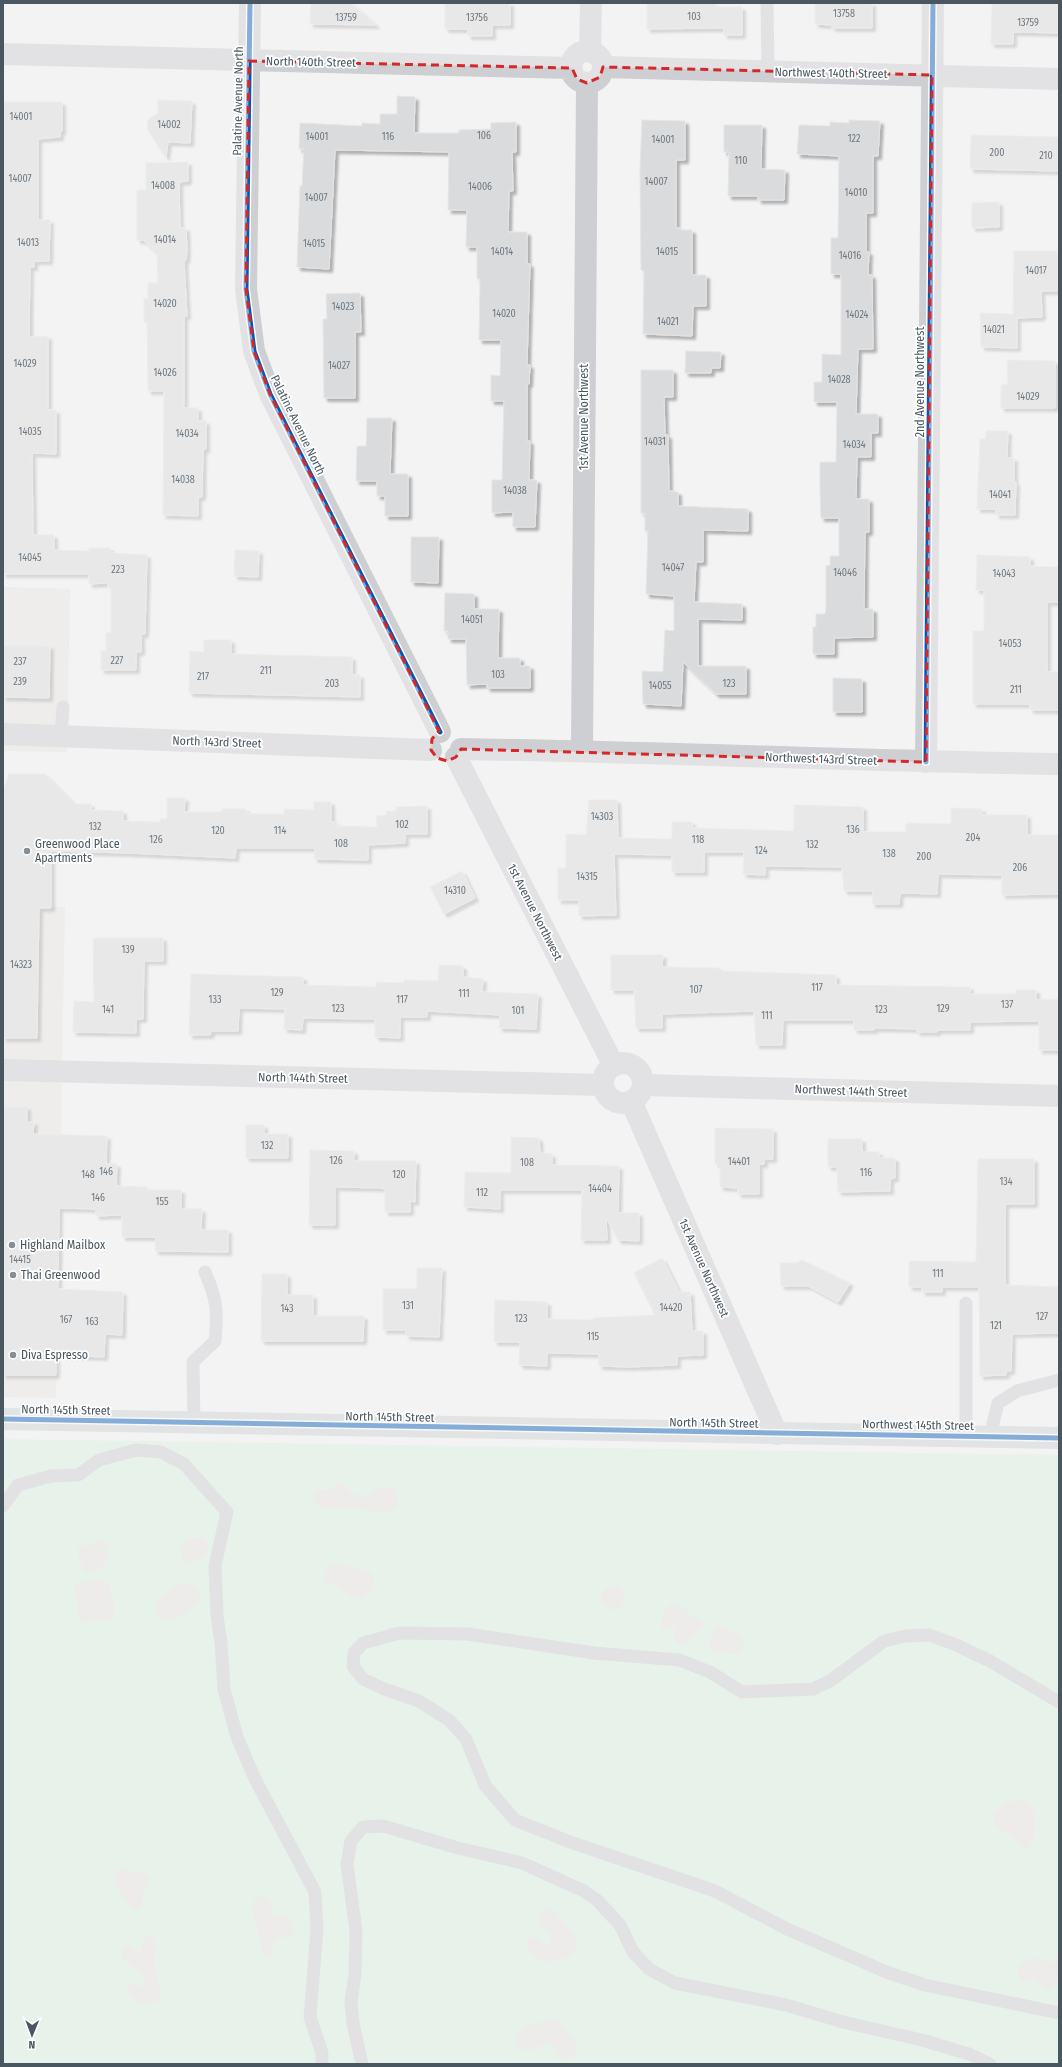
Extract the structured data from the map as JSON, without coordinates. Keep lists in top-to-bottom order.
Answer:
{
  "streets": {
    "street": [
      "North 140th Street",
      "Northwest 140th Street",
      "Palatine Avenue North",
      "2nd Avenue Northwest",
      "1st Avenue Northwest",
      "North 143rd Street",
      "Northwest 143rd Street",
      "North 144th Street",
      "Northwest 144th Street",
      "North 145th Street",
      "Northwest 145th Street"
    ]
  },
  "crossings": [
    ["North 140th Street", "Northwest 140th Street"],
    ["North 140th Street", "Palatine Avenue North"],
    ["North 140th Street", "1st Avenue Northwest"],
    ["Northwest 140th Street", "2nd Avenue Northwest"],
    ["Northwest 140th Street", "1st Avenue Northwest"],
    ["Palatine Avenue North", "North 143rd Street"],
    ["2nd Avenue Northwest", "Northwest 143rd Street"],
    ["1st Avenue Northwest", "North 143rd Street"],
    ["1st Avenue Northwest", "Northwest 143rd Street"],
    ["1st Avenue Northwest", "North 144th Street"],
    ["1st Avenue Northwest", "Northwest 144th Street"],
    ["1st Avenue Northwest", "North 145th Street"],
    ["1st Avenue Northwest", "Northwest 145th Street"],
    ["North 144th Street", "Northwest 144th Street"],
    ["North 145th Street", "Northwest 145th Street"]
  ],
  "places": [
    "Greenwood Place Apartments",
    "Highland Mailbox",
    "Thai Greenwood",
    "Diva Espresso"
  ],
  "house_numbers": [
    "13758",
    "103",
    "13759",
    "13756",
    "13759",
    "14001",
    "14002",
    "106",
    "14001",
    "116",
    "122",
    "14001",
    "200",
    "210",
    "110",
    "14007",
    "14007",
    "14008",
    "14006",
    "14010",
    "14007",
    "14014",
    "14013",
    "14015",
    "14014",
    "14015",
    "14016",
    "14017",
    "14020",
    "14023",
    "14020",
    "14024",
    "14021",
    "14021",
    "14029",
    "14027",
    "14026",
    "14028",
    "14029",
    "14035",
    "14034",
    "14031",
    "14034",
    "14038",
    "14038",
    "14041",
    "14045",
    "14047",
    "223",
    "14046",
    "14043",
    "14051",
    "14053",
    "227",
    "237",
    "211",
    "103",
    "217",
    "239",
    "203",
    "123",
    "14055",
    "211",
    "14303",
    "102",
    "132",
    "136",
    "120",
    "114",
    "204",
    "126",
    "118",
    "108",
    "132",
    "124",
    "138",
    "200",
    "206",
    "14315",
    "14310",
    "139",
    "14323",
    "117",
    "107",
    "129",
    "111",
    "133",
    "117",
    "137",
    "123",
    "129",
    "141",
    "123",
    "101",
    "111",
    "132",
    "126",
    "14401",
    "108",
    "146",
    "116",
    "148",
    "120",
    "134",
    "14404",
    "112",
    "146",
    "155",
    "14415",
    "111",
    "131",
    "14420",
    "143",
    "127",
    "123",
    "167",
    "163",
    "121",
    "115"
  ],
  "north": "bottom"
}
